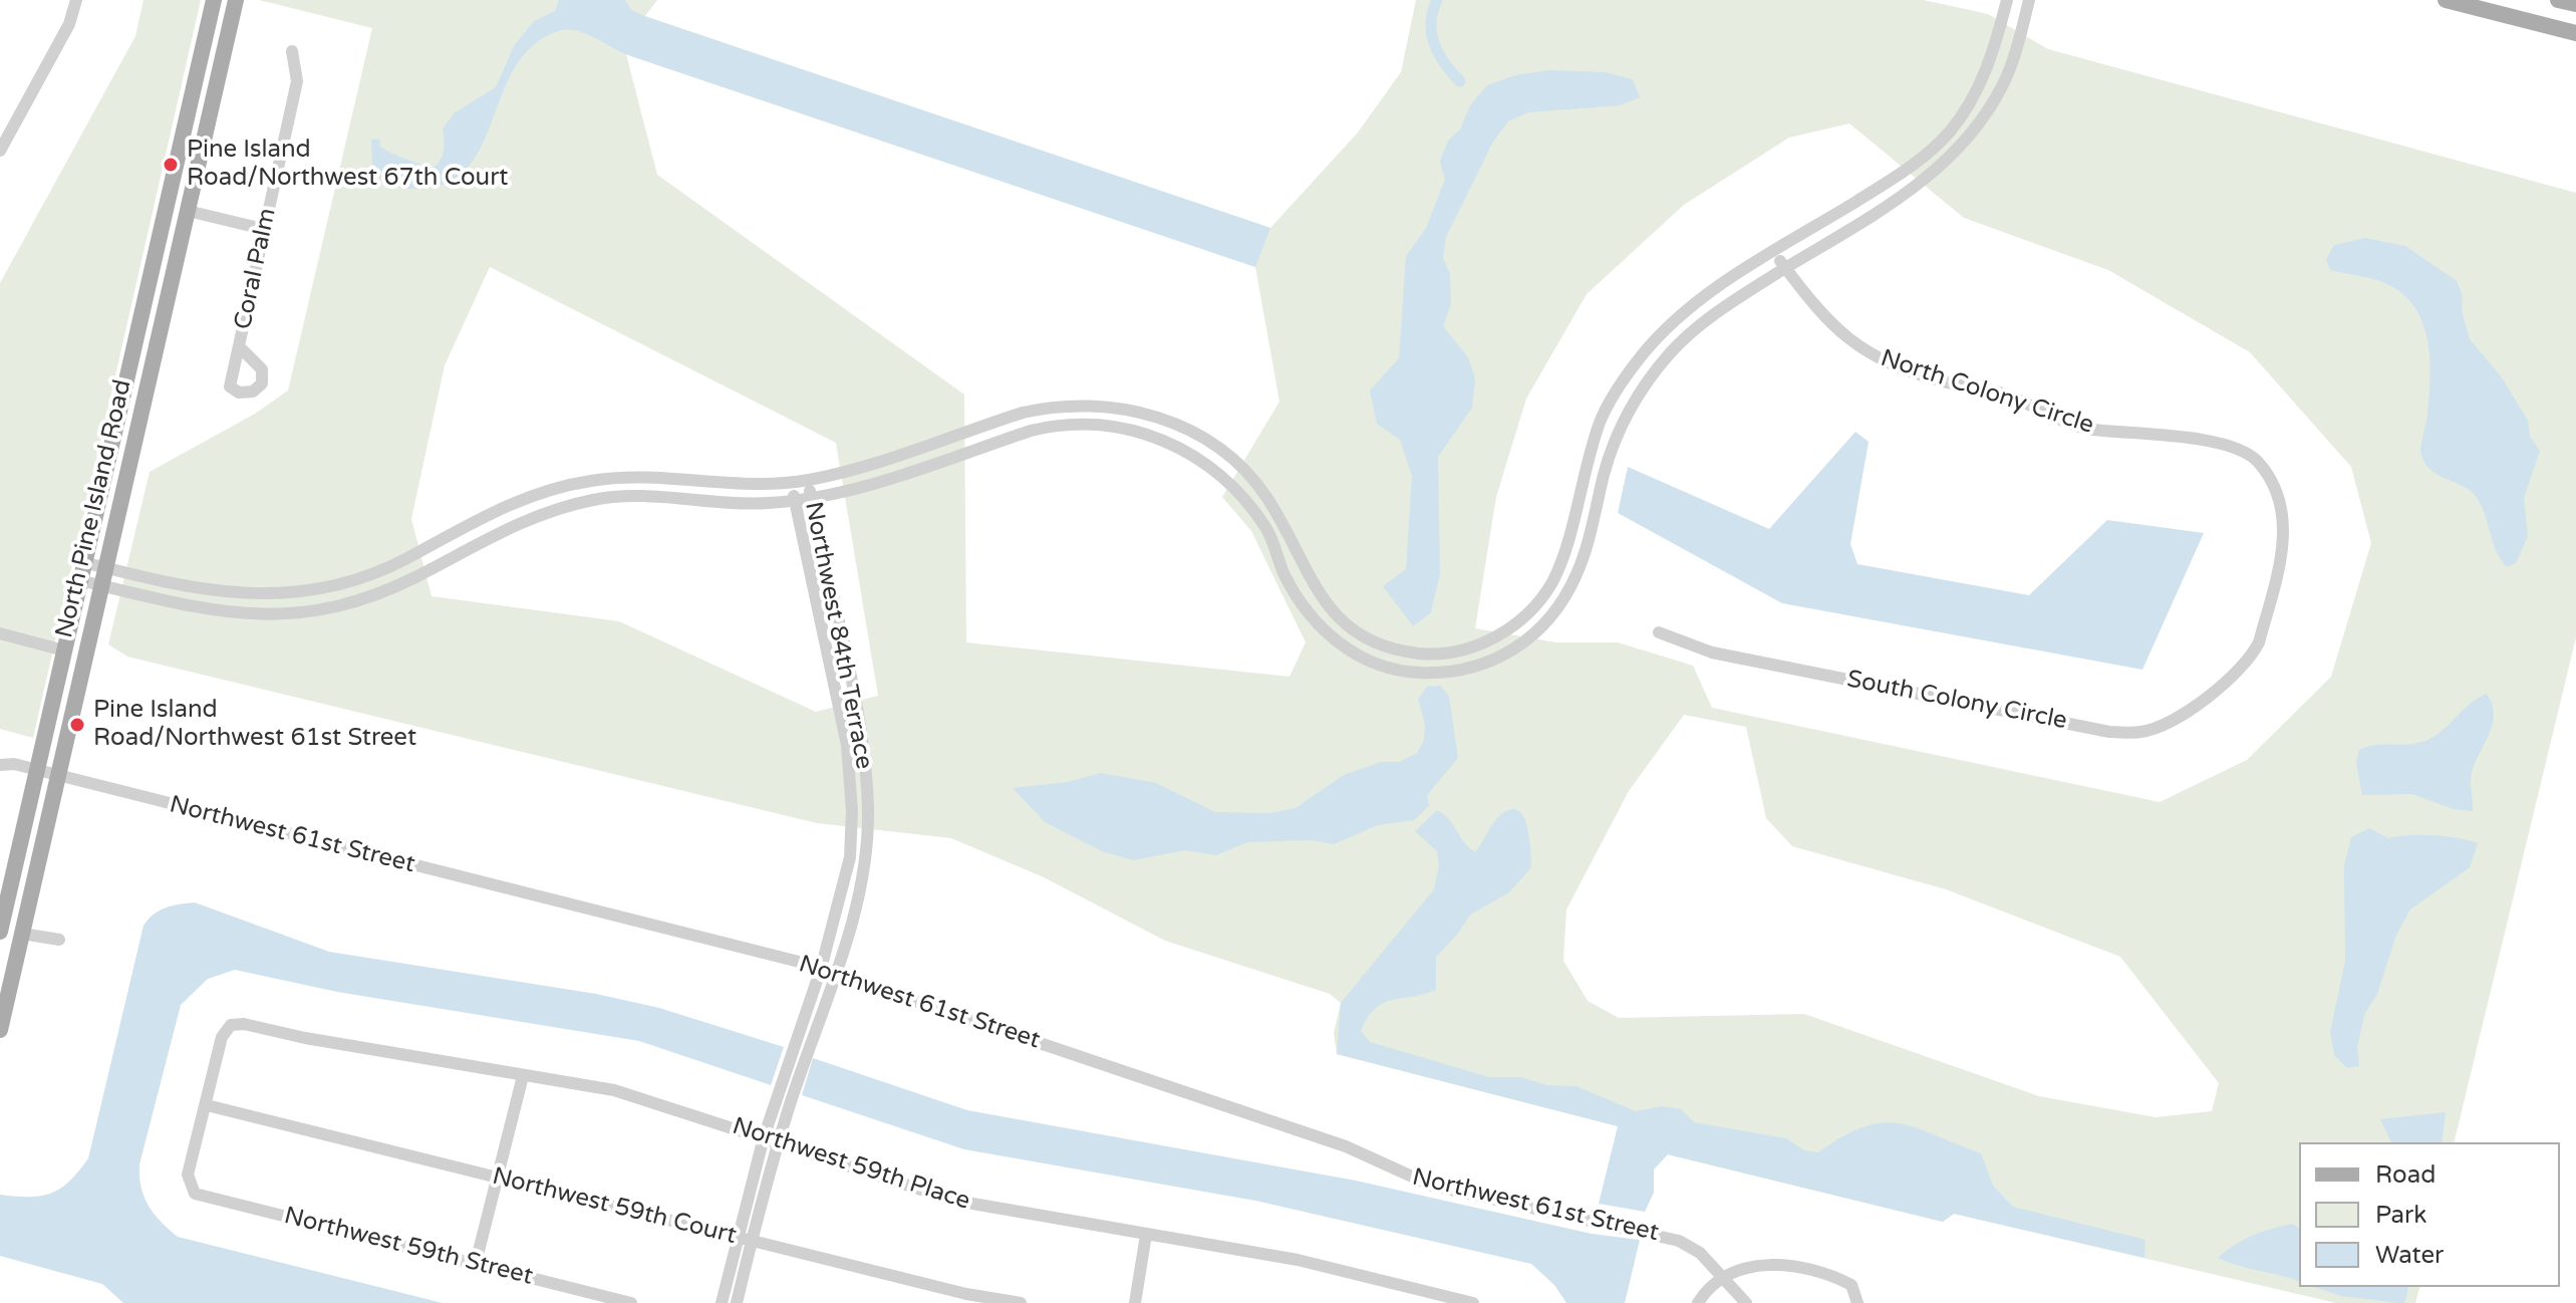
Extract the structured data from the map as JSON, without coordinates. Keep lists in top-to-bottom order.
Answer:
{
  "streets": {
    "main road": ["North Pine Island Road"],
    "street": [
      "Coral Palm",
      "North Colony Circle",
      "Northwest 84th Terrace",
      "South Colony Circle",
      "Northwest 61st Street",
      "Northwest 59th Place",
      "Northwest 59th Court",
      "Northwest 59th Street"
    ]
  },
  "crossings": [
    ["North Colony Circle", "South Colony Circle"],
    ["North Pine Island Road", "Northwest 61st Street"],
    ["Northwest 84th Terrace", "Northwest 61st Street"],
    ["Northwest 84th Terrace", "Northwest 59th Place"],
    ["Northwest 84th Terrace", "Northwest 59th Court"],
    ["Northwest 59th Place", "Northwest 59th Court"],
    ["Northwest 59th Place", "Northwest 59th Street"],
    ["Northwest 59th Court", "Northwest 59th Street"]
  ],
  "places": ["Pine Island Road/Northwest 67th Court", "Pine Island Road/Northwest 61st Street"],
  "legend": ["Road", "Park", "Water"]
}
